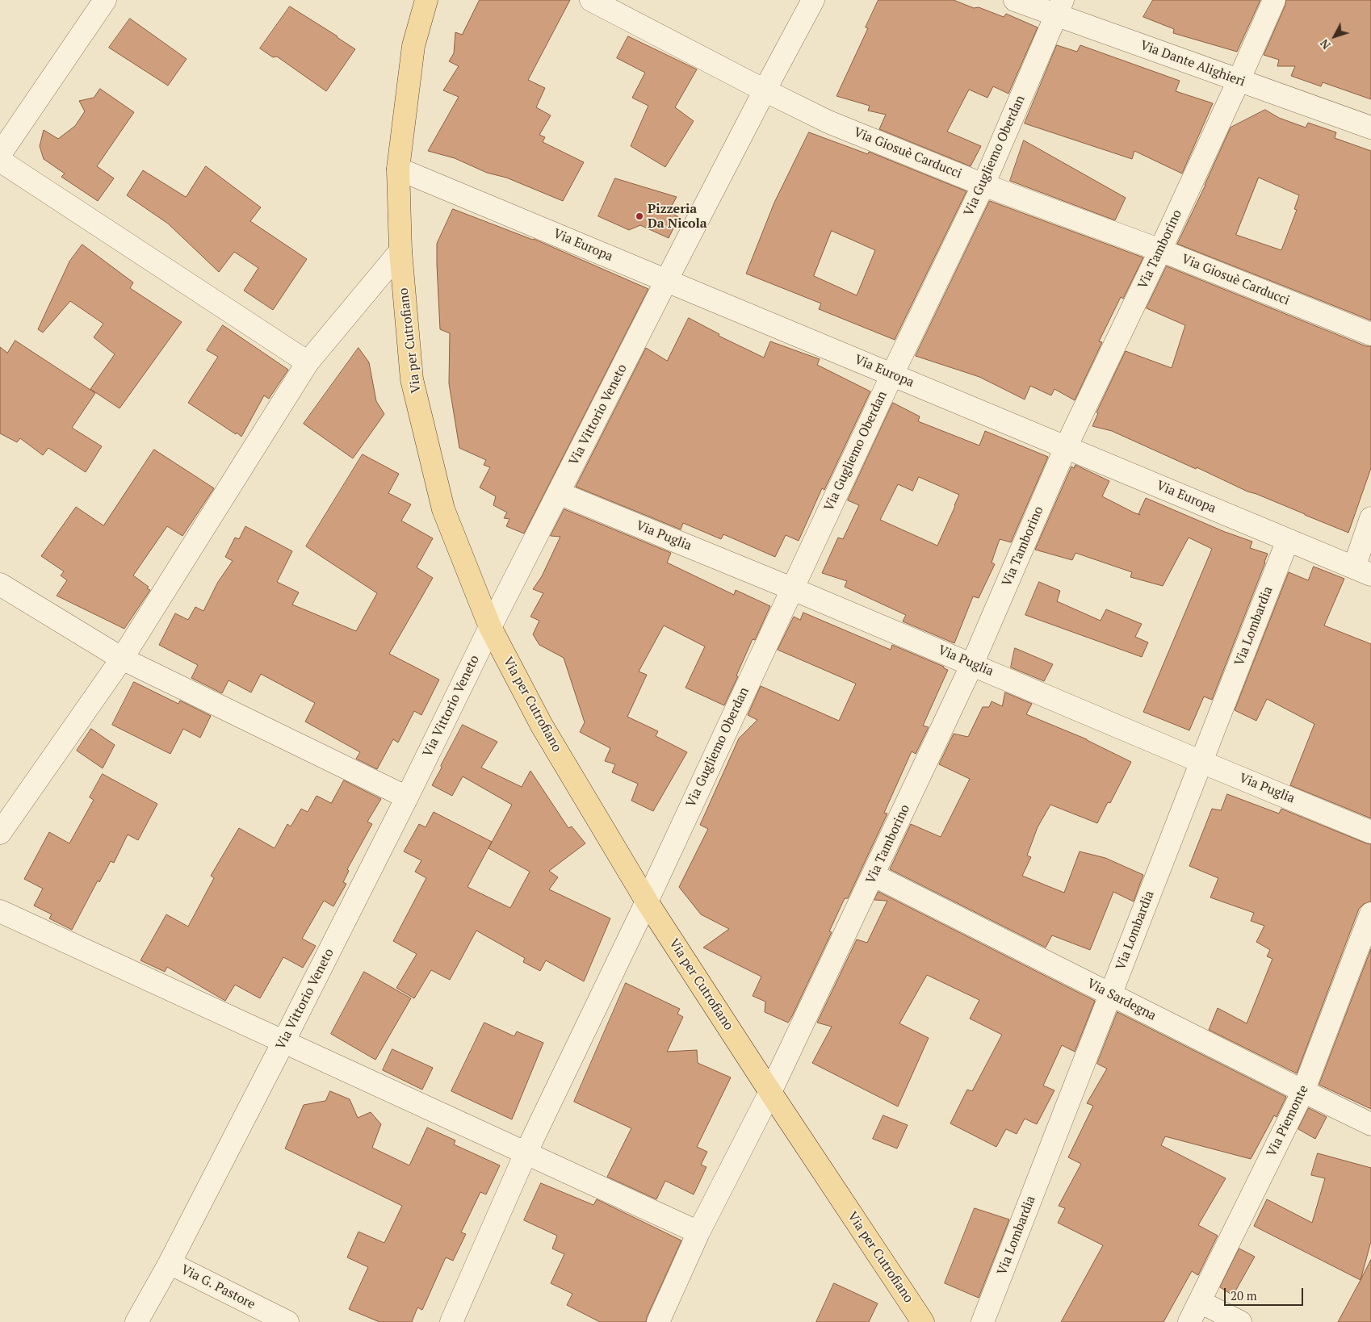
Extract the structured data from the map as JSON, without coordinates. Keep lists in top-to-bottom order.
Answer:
{
  "streets": {
    "main road": ["Via per Cutrofiano"],
    "street": [
      "Via Dante Alighieri",
      "Via Giosuè Carducci",
      "Via Gugliemo Oberdan",
      "Via Europa",
      "Via Tamborino",
      "Via Vittorio Veneto",
      "Via Puglia",
      "Via Lombardia",
      "Via Sardegna",
      "Via Piemonte",
      "Via G. Pastore"
    ]
  },
  "crossings": [
    ["Via Dante Alighieri", "Via Gugliemo Oberdan"],
    ["Via Dante Alighieri", "Via Tamborino"],
    ["Via Giosuè Carducci", "Via Gugliemo Oberdan"],
    ["Via Giosuè Carducci", "Via Tamborino"],
    ["Via Giosuè Carducci", "Via Vittorio Veneto"],
    ["Via Gugliemo Oberdan", "Via Europa"],
    ["Via Gugliemo Oberdan", "Via per Cutrofiano"],
    ["Via Gugliemo Oberdan", "Via Puglia"],
    ["Via Europa", "Via Tamborino"],
    ["Via Europa", "Via per Cutrofiano"],
    ["Via Europa", "Via Vittorio Veneto"],
    ["Via Europa", "Via Lombardia"],
    ["Via Tamborino", "Via per Cutrofiano"],
    ["Via Tamborino", "Via Puglia"],
    ["Via Tamborino", "Via Sardegna"],
    ["Via per Cutrofiano", "Via Vittorio Veneto"],
    ["Via Vittorio Veneto", "Via Puglia"],
    ["Via Vittorio Veneto", "Via G. Pastore"],
    ["Via Puglia", "Via Lombardia"],
    ["Via Lombardia", "Via Sardegna"],
    ["Via Sardegna", "Via Piemonte"]
  ],
  "places": ["Pizzeria Da Nicola"],
  "scale_bar": "20 m",
  "north": "bottom left"
}
